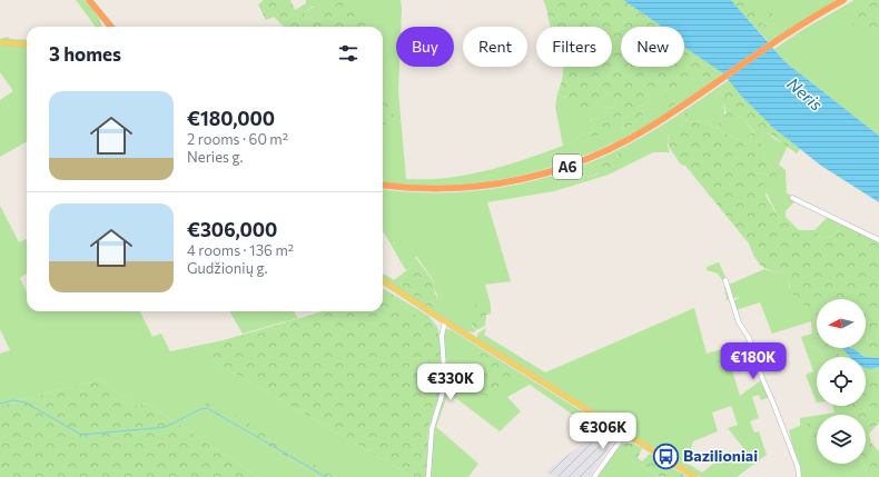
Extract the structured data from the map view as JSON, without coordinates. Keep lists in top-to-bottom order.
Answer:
{
  "streets": {
    "highway": ["A6"]
  },
  "water": ["Neris"],
  "places": {
    "bus stop": ["Bazilioniai"]
  },
  "north": "left",
  "page": {
    "chip": [
      "Buy",
      "Rent",
      "Filters",
      "New"
    ],
    "heading": "3 homes",
    "list": [
      {
        "name": "€180,000",
        "note": "2 rooms · 60 m² · Neries g."
      },
      {
        "name": "€306,000",
        "note": "4 rooms · 136 m² · Gudžionių g."
      }
    ],
    "price": ["€180K", "€330K", "€306K"]
  }
}
